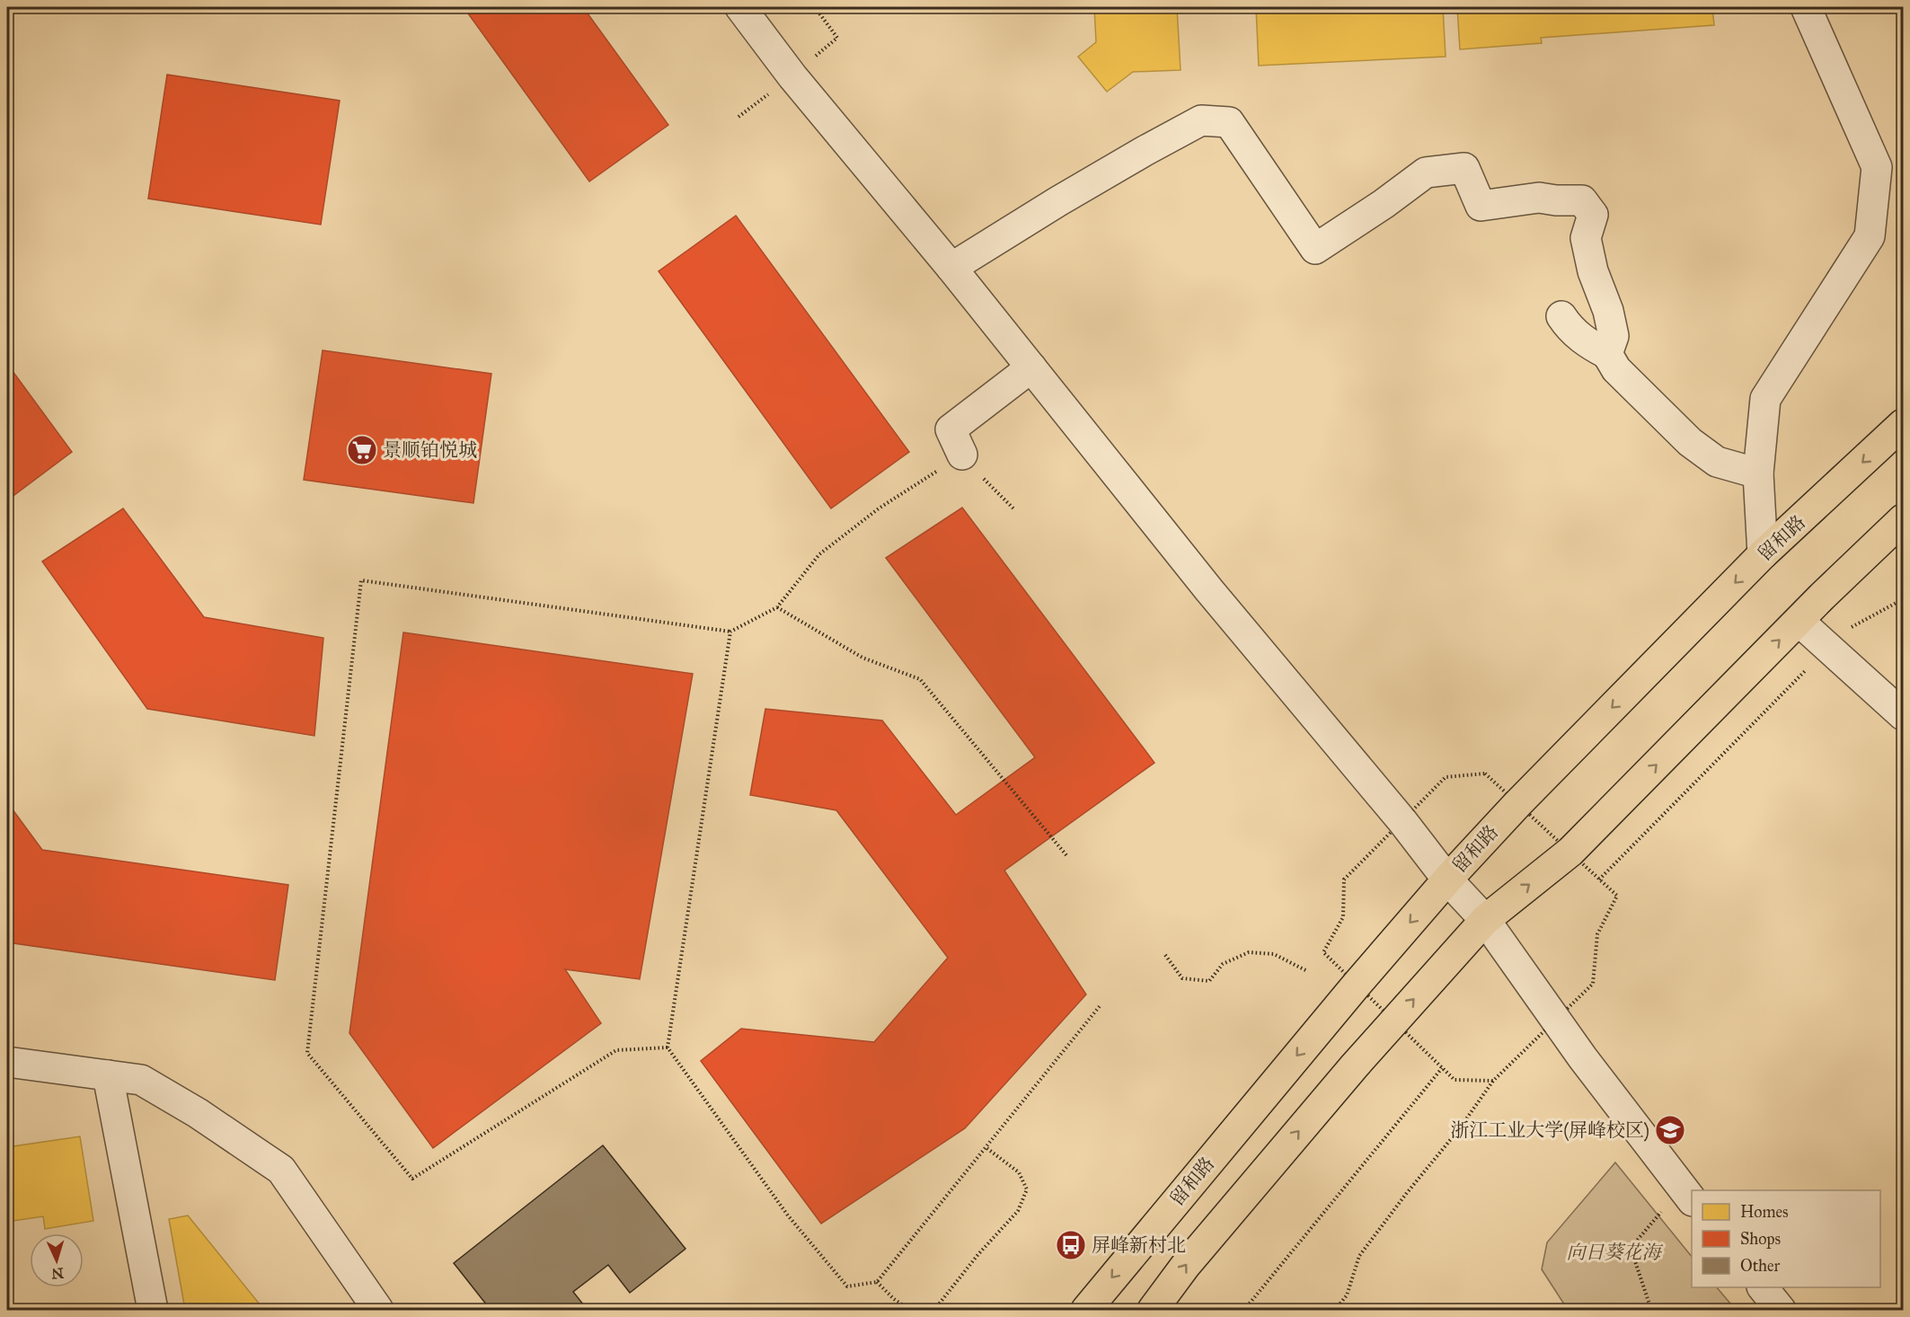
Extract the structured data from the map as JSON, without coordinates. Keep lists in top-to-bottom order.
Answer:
{
  "streets": {
    "main road": ["留和路"]
  },
  "parks": ["向日葵花海"],
  "places": {
    "supermarket": ["景顺铂悦城"],
    "school or university": ["浙江工业大学(屏峰校区)"],
    "bus stop": ["屏峰新村北"]
  },
  "legend": ["Homes", "Shops", "Other"],
  "north": "bottom"
}
